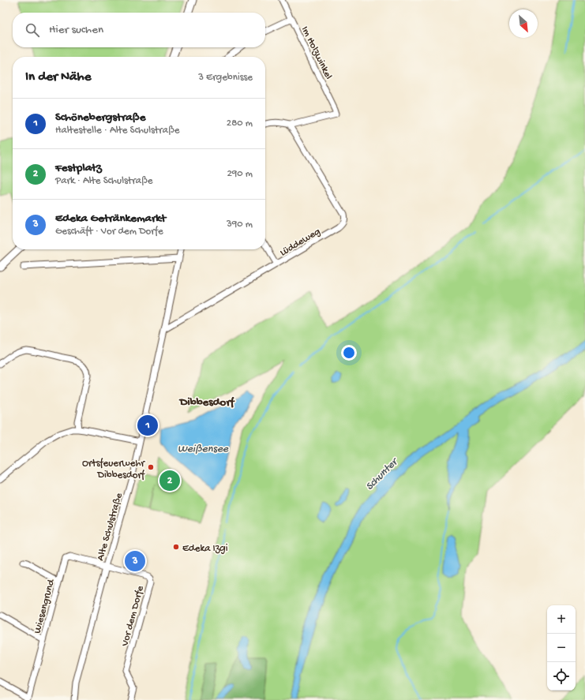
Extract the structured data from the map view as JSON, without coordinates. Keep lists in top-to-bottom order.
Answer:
{
  "streets": {
    "street": [
      "Im Holzwinkel",
      "Lüddeweg",
      "Alte Schulstraße",
      "Wiesengrund",
      "Vor dem Dorfe"
    ]
  },
  "crossings": [
    ["Im Holzwinkel", "Lüddeweg"],
    ["Lüddeweg", "Alte Schulstraße"],
    ["Alte Schulstraße", "Wiesengrund"],
    ["Alte Schulstraße", "Vor dem Dorfe"],
    ["Wiesengrund", "Vor dem Dorfe"]
  ],
  "districts": ["Dibbesdorf"],
  "water": ["Weißensee", "Schunter"],
  "places": ["Ortsfeuerwehr Dibbesdorf", "Edeka Izgi"],
  "north": "bottom right",
  "page": {
    "search": "Hier suchen",
    "heading": ["In der Nähe", "3 Ergebnisse"],
    "list": [
      {
        "mark": "1",
        "name": "Schönebergstraße",
        "note": "Haltestelle · Alte Schulstraße",
        "value": "280 m"
      },
      {
        "mark": "2",
        "name": "Festplatz",
        "note": "Park · Alte Schulstraße",
        "value": "290 m"
      },
      {
        "mark": "3",
        "name": "Edeka Getränkemarkt",
        "note": "Geschäft · Vor dem Dorfe",
        "value": "390 m"
      }
    ],
    "pins": ["1", "2", "3"],
    "map_buttons": ["+", "−"]
  }
}
